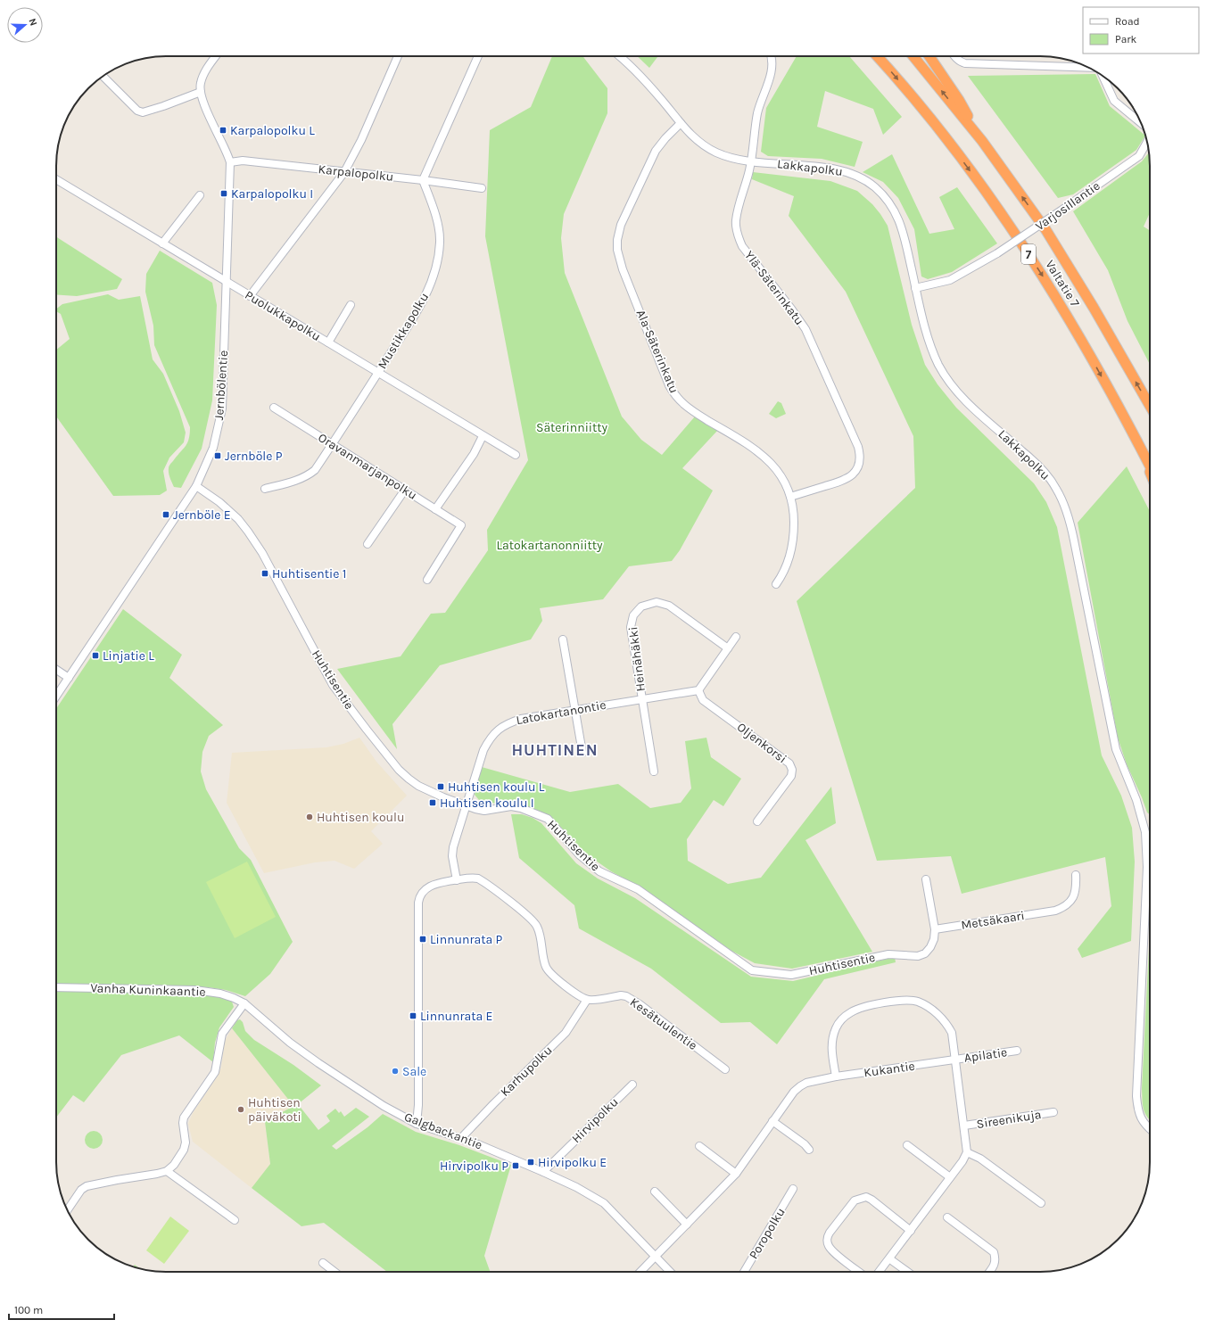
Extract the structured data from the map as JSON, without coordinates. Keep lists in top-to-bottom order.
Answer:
{
  "streets": {
    "highway": ["7", "Valtatie 7"],
    "street": [
      "Lakkapolku",
      "Karpalopolku",
      "Varjosillantie",
      "Ylä-Säterinkatu",
      "Puolukkapolku",
      "Mustikkapolku",
      "Ala-Säterinkatu",
      "Jernbölentie",
      "Oravanmarjanpolku",
      "Heinähäkki",
      "Huhtisentie",
      "Latokartanontie",
      "Oljenkorsi",
      "Metsäkaari",
      "Vanha Kuninkaantie",
      "Kesätuulentie",
      "Apilatie",
      "Kukantie",
      "Karhupolku",
      "Sireenikuja",
      "Hirvipolku",
      "Galgbackantie",
      "Poropolku"
    ]
  },
  "crossings": [
    ["Lakkapolku", "Varjosillantie"],
    ["Lakkapolku", "Ylä-Säterinkatu"],
    ["Lakkapolku", "Ala-Säterinkatu"],
    ["Karpalopolku", "Mustikkapolku"],
    ["Karpalopolku", "Jernbölentie"],
    ["Ylä-Säterinkatu", "Ala-Säterinkatu"],
    ["Puolukkapolku", "Mustikkapolku"],
    ["Puolukkapolku", "Jernbölentie"],
    ["Mustikkapolku", "Oravanmarjanpolku"],
    ["Jernbölentie", "Huhtisentie"],
    ["Heinähäkki", "Latokartanontie"],
    ["Huhtisentie", "Latokartanontie"],
    ["Huhtisentie", "Metsäkaari"],
    ["Latokartanontie", "Oljenkorsi"],
    ["Vanha Kuninkaantie", "Galgbackantie"],
    ["Kesätuulentie", "Karhupolku"],
    ["Apilatie", "Kukantie"],
    ["Kukantie", "Galgbackantie"],
    ["Karhupolku", "Galgbackantie"],
    ["Hirvipolku", "Galgbackantie"]
  ],
  "districts": ["HUHTINEN"],
  "parks": ["Säterinniitty", "Latokartanonniitty"],
  "places": {
    "transit": [
      "Karpalopolku L",
      "Karpalopolku I",
      "Jernböle P",
      "Jernböle E",
      "Huhtisentie 1",
      "Linjatie L",
      "Huhtisen koulu L",
      "Huhtisen koulu I",
      "Linnunrata P",
      "Linnunrata E",
      "Hirvipolku E",
      "Hirvipolku P"
    ],
    "other": ["Huhtisen koulu", "Sale", "Huhtisen päiväkoti"]
  },
  "legend": ["Road", "Park"],
  "scale_bar": "100 m",
  "north": "right"
}
